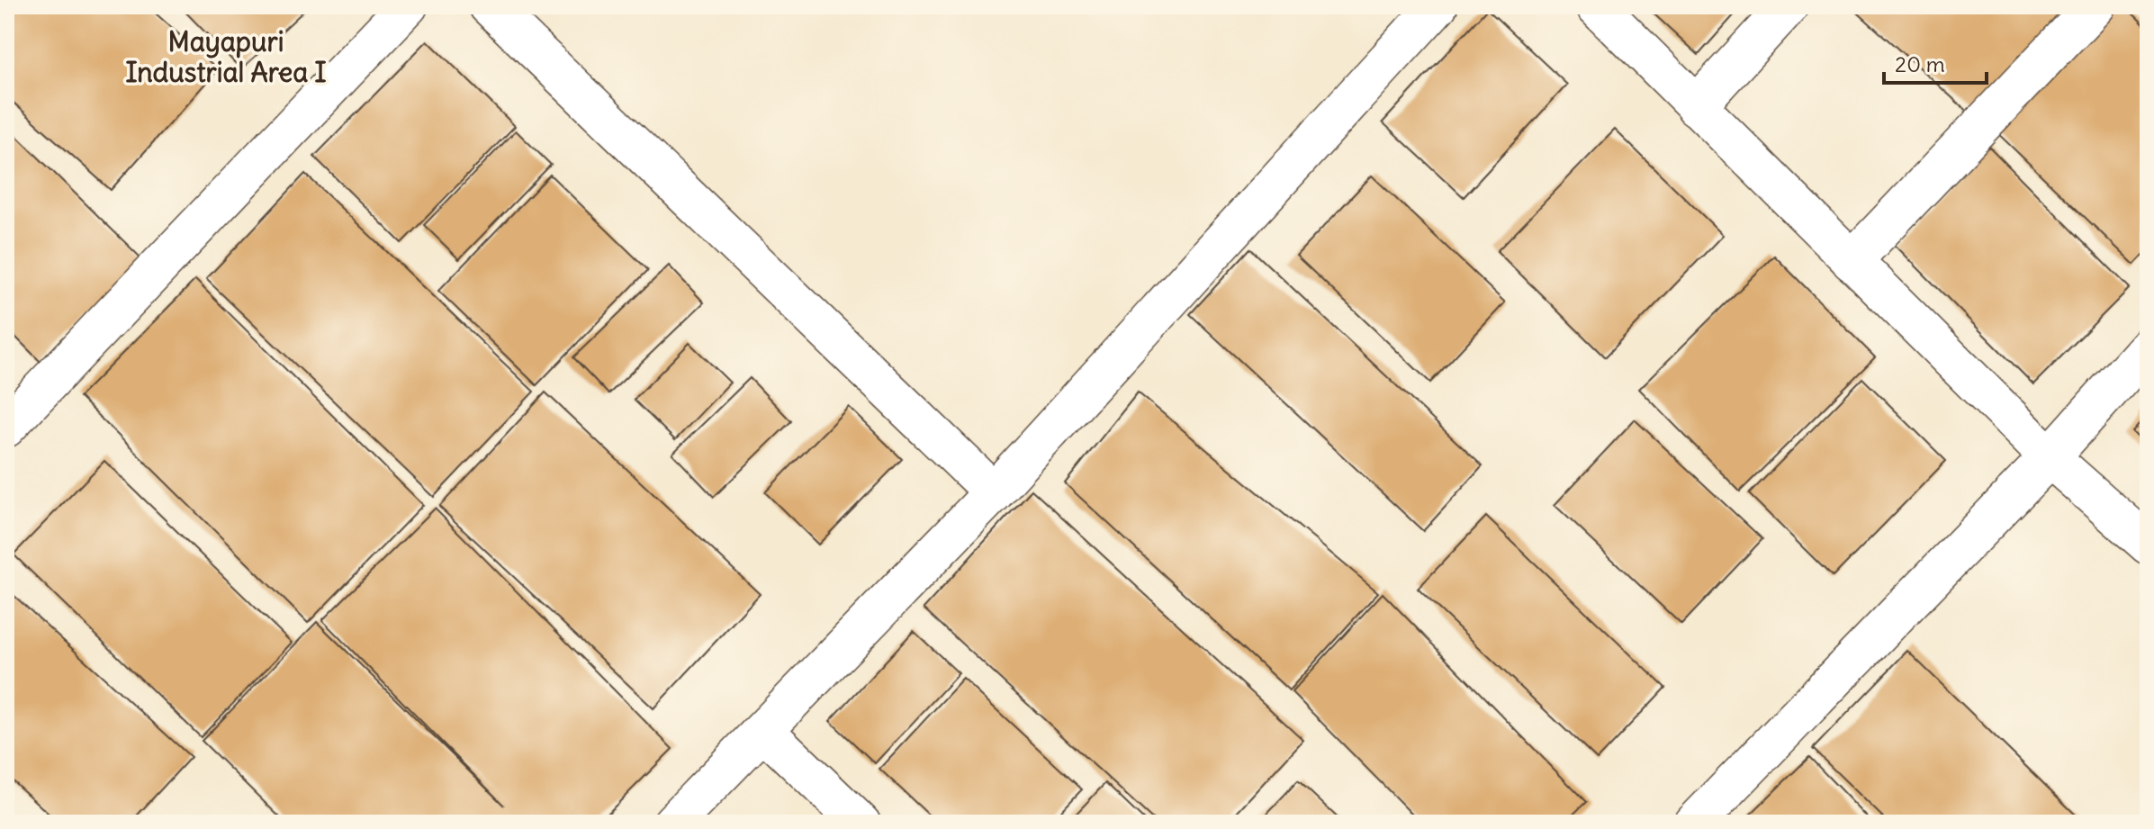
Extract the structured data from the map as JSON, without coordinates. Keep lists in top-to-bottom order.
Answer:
{
  "districts": ["Mayapuri Industrial Area I"],
  "scale_bar": "20 m"
}
